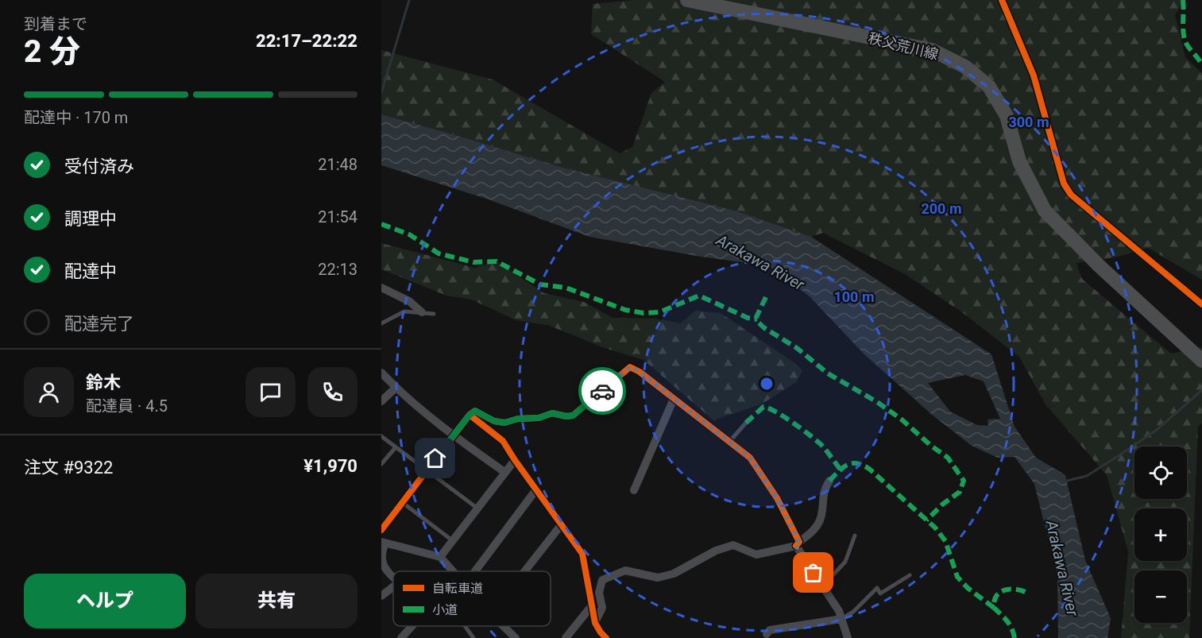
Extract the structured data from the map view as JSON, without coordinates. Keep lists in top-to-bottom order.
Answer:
{
  "streets": {
    "main road": ["秩父荒川線"]
  },
  "water": ["Arakawa River"],
  "legend": ["自転車道", "小道"],
  "page": {
    "heading": ["2 分", "到着まで", "22:17–22:22"],
    "panel": [
      "鈴木",
      "配達員 · 4.5",
      "注文 #9322",
      "¥1,970"
    ],
    "bar": "配達中 · 170 m",
    "list": [
      ["受付済み", "21:48"],
      ["調理中", "21:54"],
      ["配達中", "22:13"],
      "配達完了"
    ],
    "map_buttons": ["+", "−"],
    "buttons": ["ヘルプ", "共有"]
  },
  "rings": ["300 m", "200 m", "100 m"]
}
